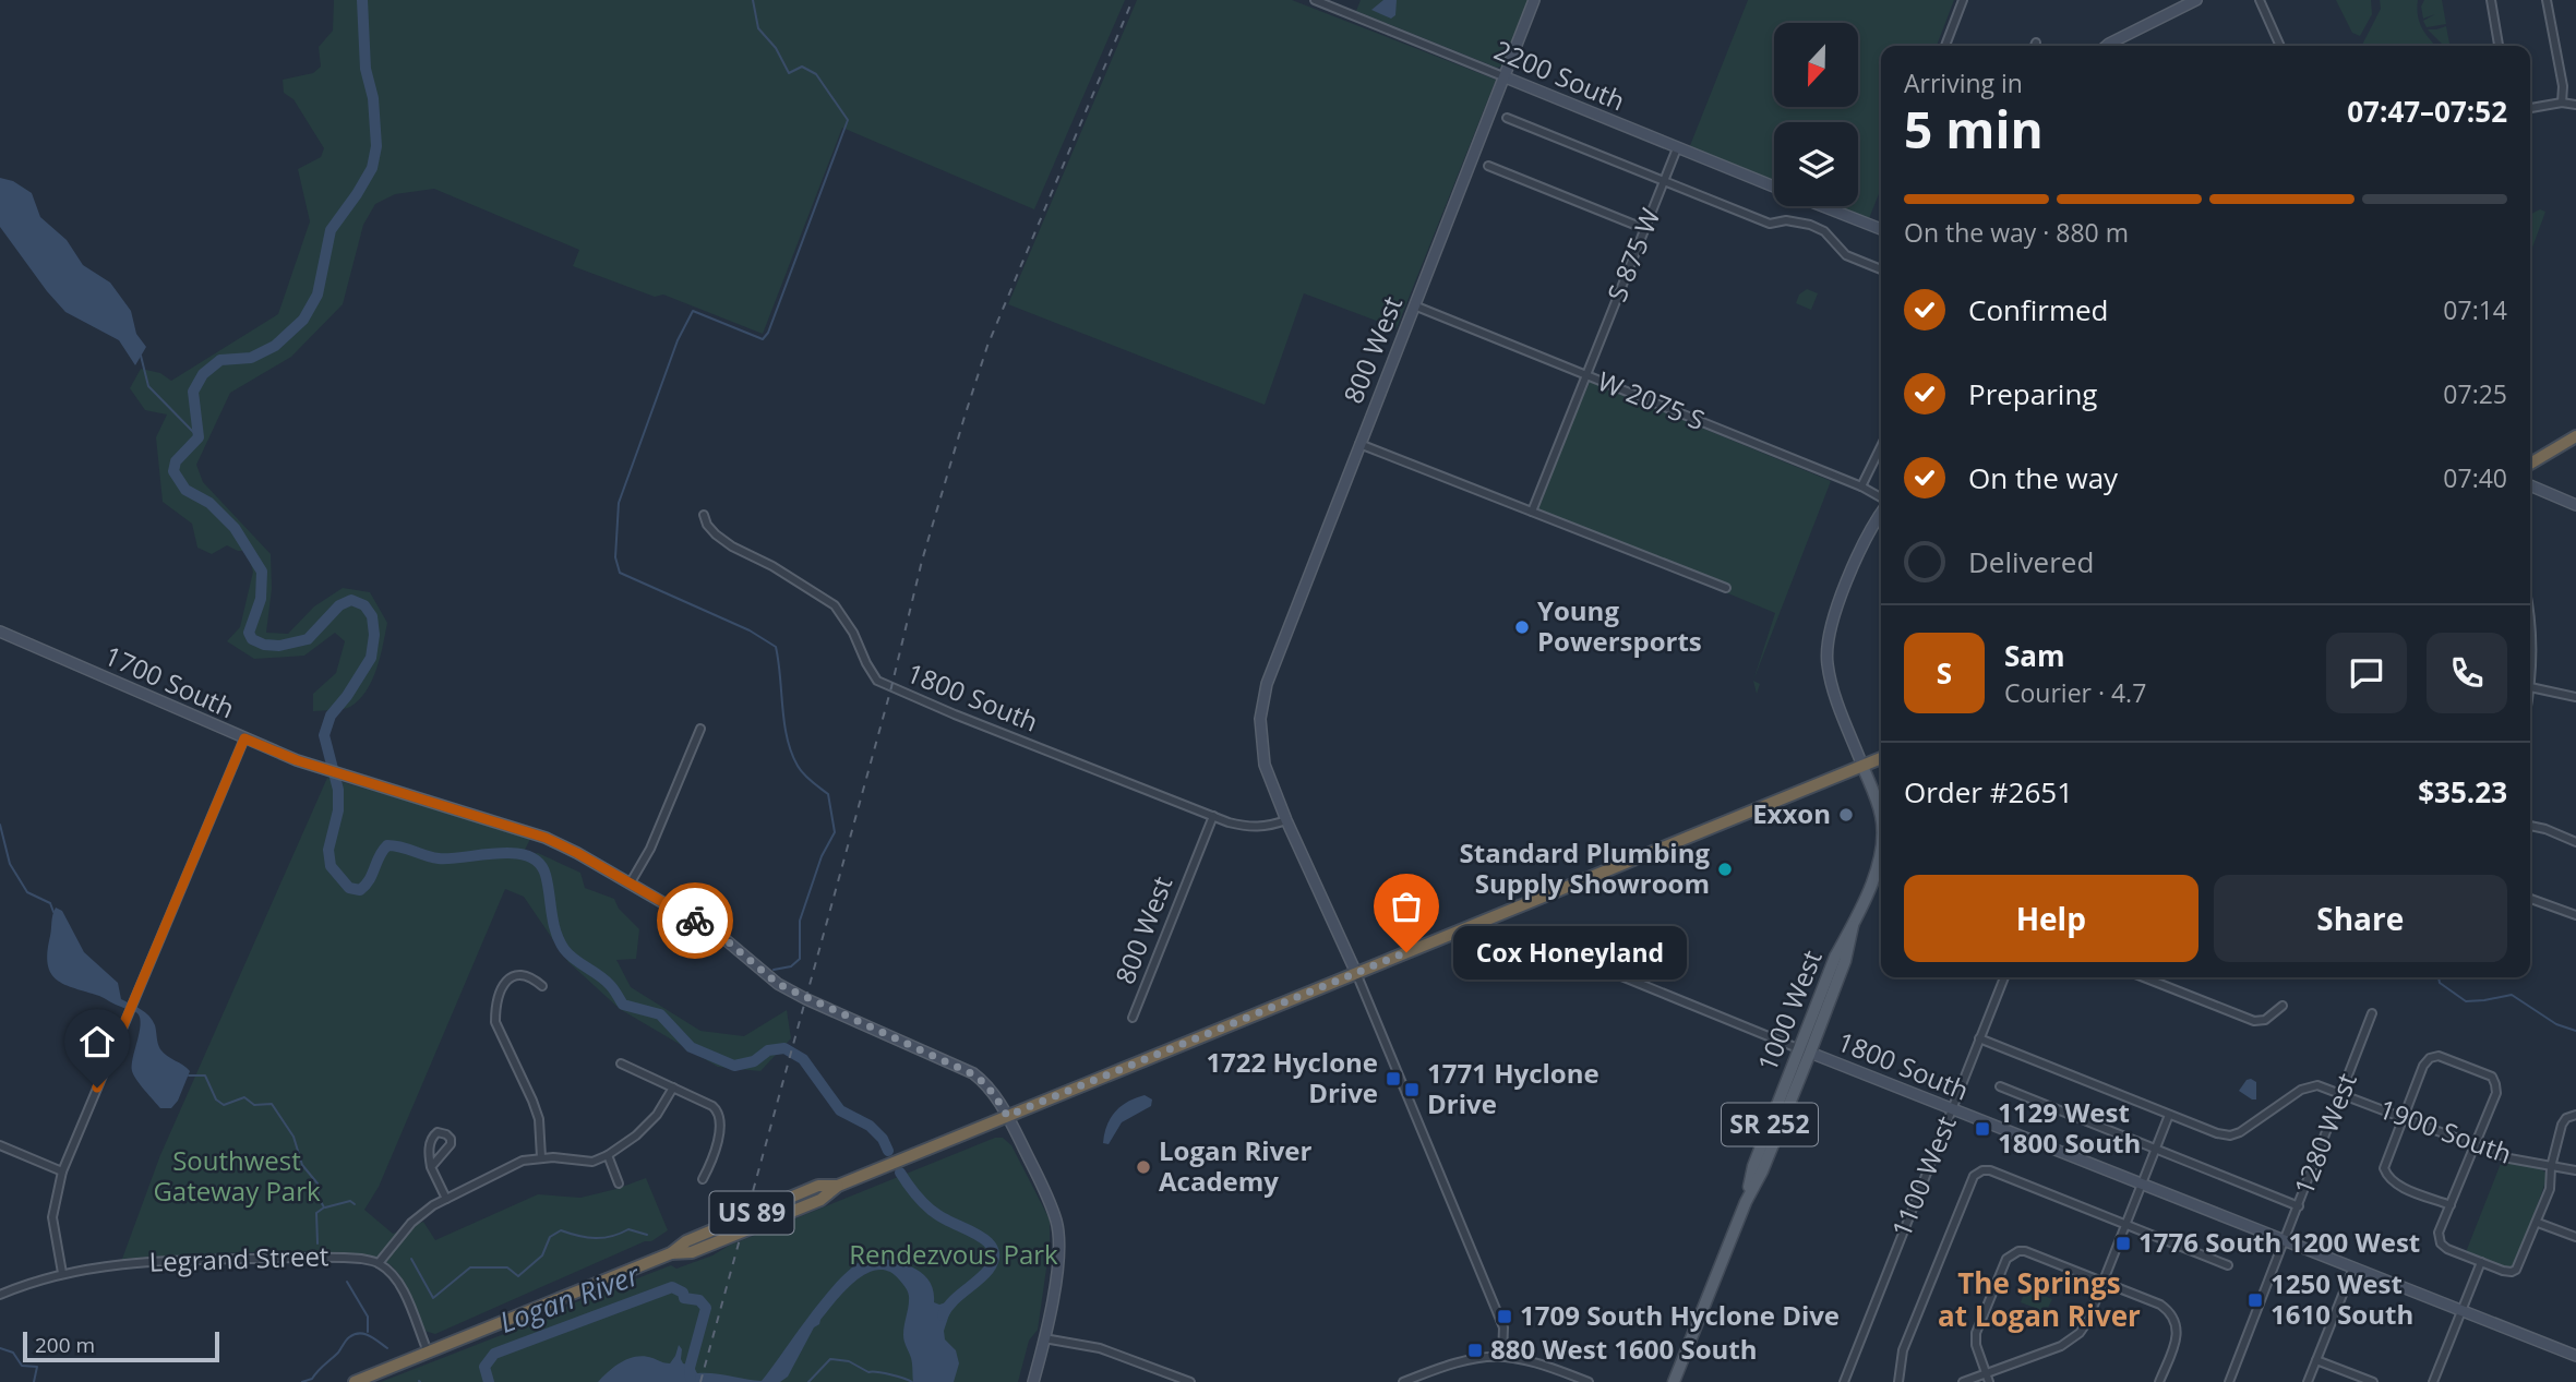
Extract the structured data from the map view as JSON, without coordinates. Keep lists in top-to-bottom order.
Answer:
{
  "streets": {
    "highway": ["US 89"],
    "main road": ["1000 West", "SR 252"],
    "street": [
      "2200 South",
      "S 875 W",
      "800 West",
      "W 2075 S",
      "1700 South",
      "1800 South",
      "1900 South",
      "1280 West",
      "1100 West",
      "Legrand Street"
    ]
  },
  "crossings": [
    ["2200 South", "S 875 W"],
    ["2200 South", "800 West"],
    ["S 875 W", "W 2075 S"],
    ["800 West", "W 2075 S"],
    ["800 West", "1800 South"],
    ["800 West", "US 89"],
    ["1700 South", "US 89"],
    ["1800 South", "1000 West"],
    ["1800 South", "1280 West"],
    ["1800 South", "1100 West"],
    ["1000 West", "US 89"],
    ["1900 South", "1280 West"]
  ],
  "districts": ["The Springs at Logan River"],
  "water": ["Logan River"],
  "parks": ["Southwest Gateway Park", "Rendezvous Park"],
  "places": {
    "other": [
      "Young Powersports",
      "Exxon",
      "Standard Plumbing Supply Showroom",
      "Cox Honeyland",
      "Logan River Academy"
    ],
    "transit": [
      "1722 Hyclone Drive",
      "1771 Hyclone Drive",
      "1129 West 1800 South",
      "1776 South 1200 West",
      "1250 West 1610 South",
      "1709 South Hyclone Dive",
      "880 West 1600 South"
    ]
  },
  "scale_bar": "200 m",
  "north": "bottom",
  "page": {
    "heading": ["5 min", "Arriving in", "07:47–07:52"],
    "panel": [
      "Sam",
      "Courier · 4.7",
      "Order #2651",
      "$35.23"
    ],
    "bar": "On the way · 880 m",
    "list": [
      ["Confirmed", "07:14"],
      ["Preparing", "07:25"],
      ["On the way", "07:40"],
      "Delivered"
    ],
    "round": "S",
    "buttons": ["Help", "Share"],
    "bubble": "Cox Honeyland",
    "scale": "200 m"
  }
}
